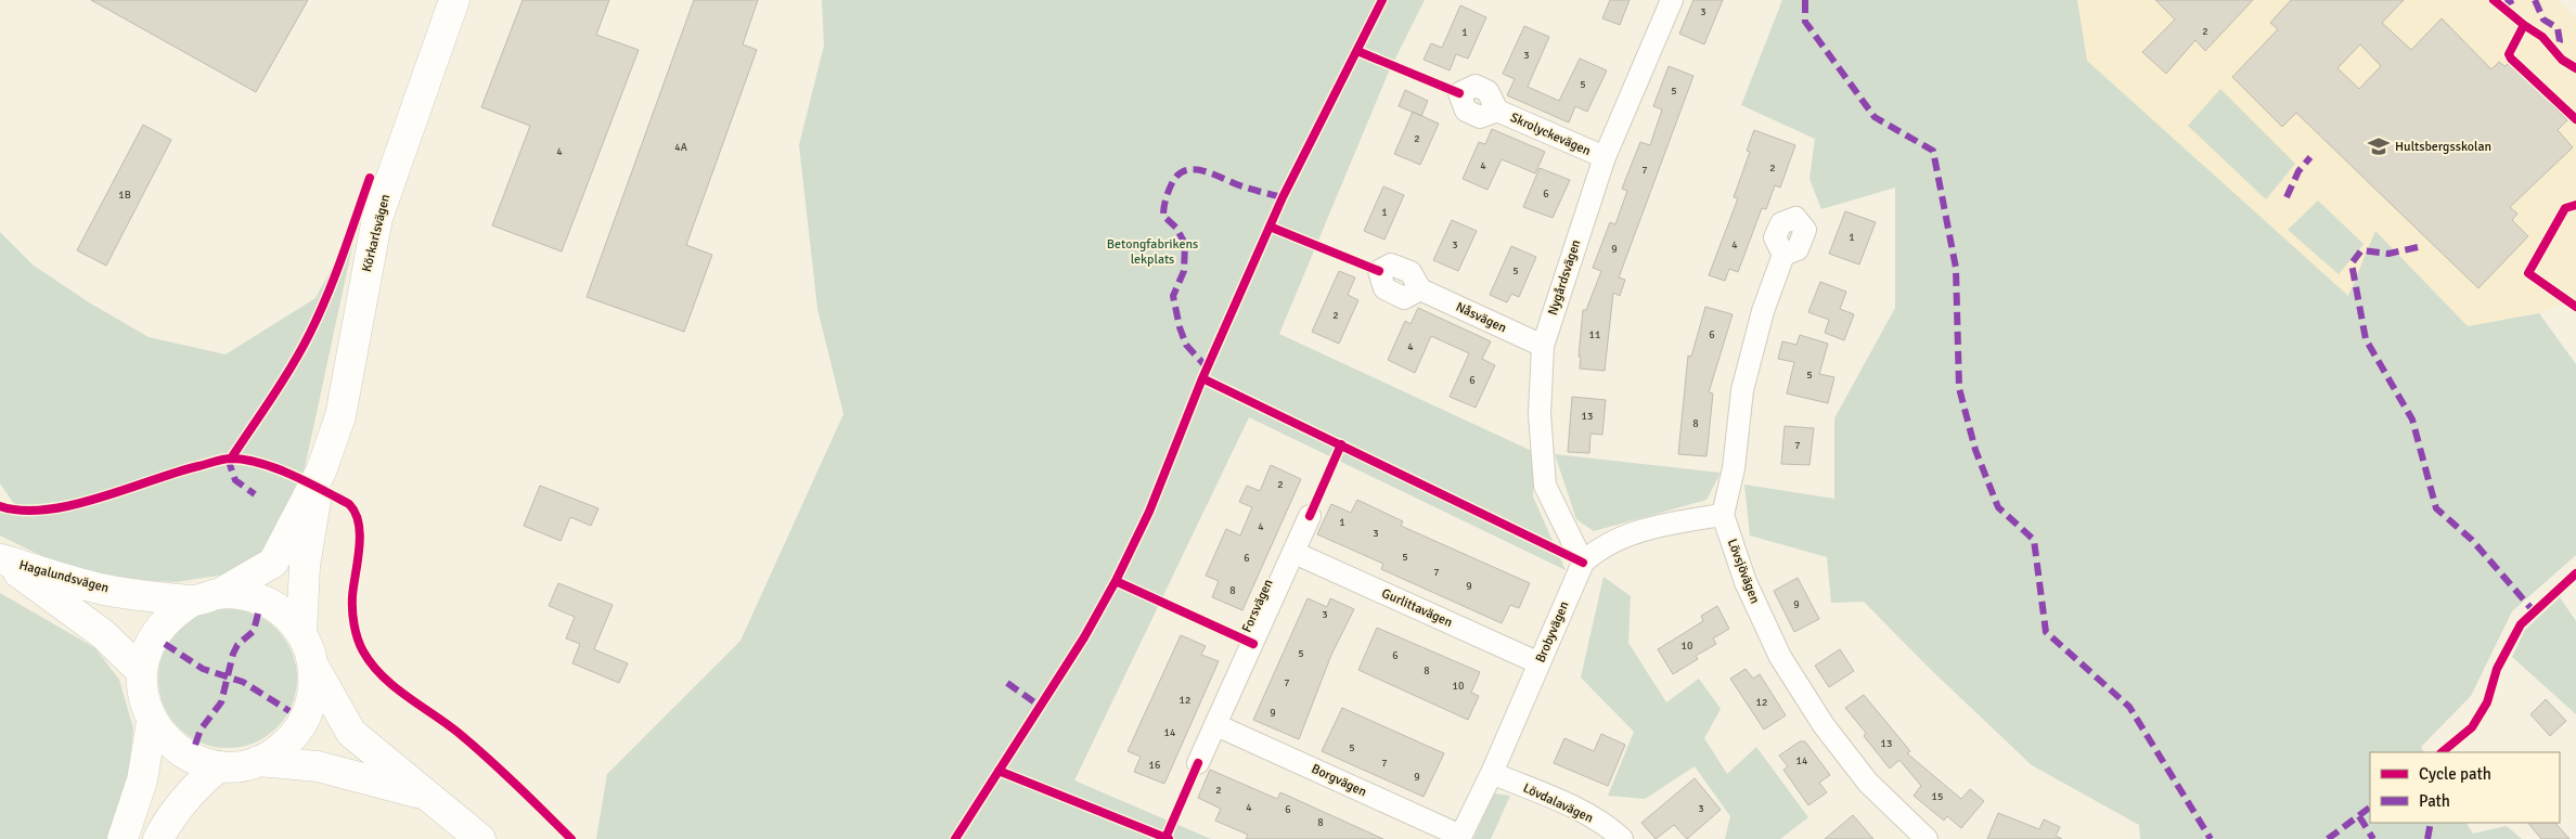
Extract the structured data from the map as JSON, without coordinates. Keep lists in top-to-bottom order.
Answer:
{
  "streets": {
    "main road": ["Körkarlsvägen", "Hagalundsvägen"],
    "street": [
      "Skrolyckevägen",
      "Nygårdsvägen",
      "Nåsvägen",
      "Lövsjövägen",
      "Forsvägen",
      "Gurlittavägen",
      "Brobyvägen",
      "Borgvägen",
      "Lövdalavägen"
    ]
  },
  "crossings": [
    ["Skrolyckevägen", "Nygårdsvägen"],
    ["Körkarlsvägen", "Hagalundsvägen"],
    ["Nygårdsvägen", "Nåsvägen"],
    ["Nygårdsvägen", "Brobyvägen"],
    ["Lövsjövägen", "Brobyvägen"],
    ["Forsvägen", "Gurlittavägen"],
    ["Forsvägen", "Borgvägen"],
    ["Gurlittavägen", "Brobyvägen"],
    ["Brobyvägen", "Borgvägen"],
    ["Brobyvägen", "Lövdalavägen"]
  ],
  "parks": ["Betongfabrikens lekplats"],
  "places": {
    "school or university": ["Hultsbergsskolan"]
  },
  "house_numbers": [
    "3",
    "2",
    "1",
    "3",
    "5",
    "5",
    "2",
    "4A",
    "4",
    "4",
    "2",
    "7",
    "6",
    "1B",
    "1",
    "1",
    "3",
    "4",
    "9",
    "5",
    "2",
    "11",
    "6",
    "4",
    "5",
    "6",
    "13",
    "8",
    "7",
    "2",
    "1",
    "4",
    "3",
    "5",
    "6",
    "7",
    "9",
    "8",
    "9",
    "3",
    "10",
    "5",
    "6",
    "8",
    "7",
    "10",
    "12",
    "12",
    "9",
    "14",
    "13",
    "5",
    "14",
    "7",
    "16",
    "9",
    "2",
    "15",
    "4",
    "3",
    "6",
    "8"
  ],
  "legend": ["Cycle path", "Path"]
}
